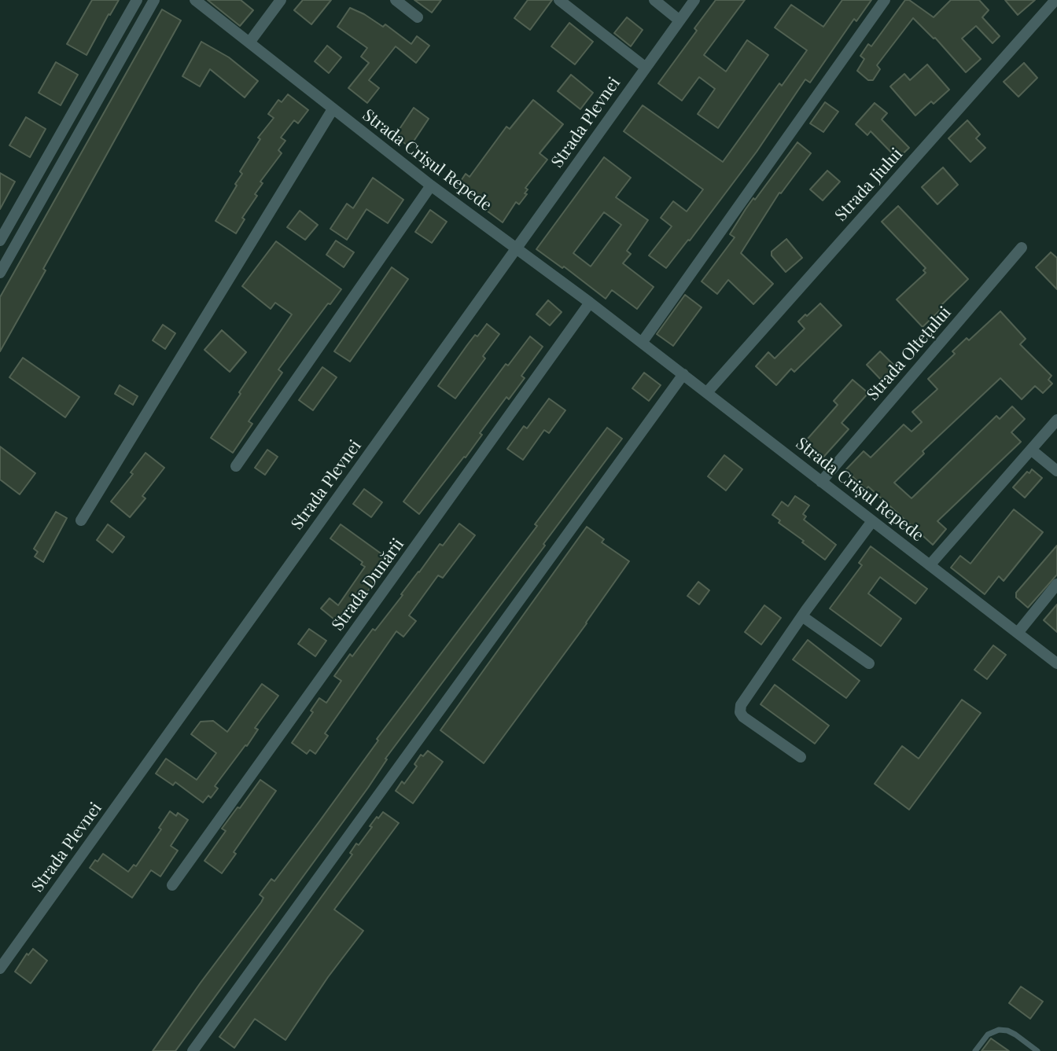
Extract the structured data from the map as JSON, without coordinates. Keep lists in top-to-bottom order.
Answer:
{
  "streets": {
    "street": [
      "Strada Plevnei",
      "Strada Crișul Repede",
      "Strada Jiului",
      "Strada Oltețului",
      "Strada Dunării"
    ]
  },
  "crossings": [
    ["Strada Plevnei", "Strada Crișul Repede"],
    ["Strada Crișul Repede", "Strada Jiului"],
    ["Strada Crișul Repede", "Strada Oltețului"],
    ["Strada Crișul Repede", "Strada Dunării"]
  ]
}
